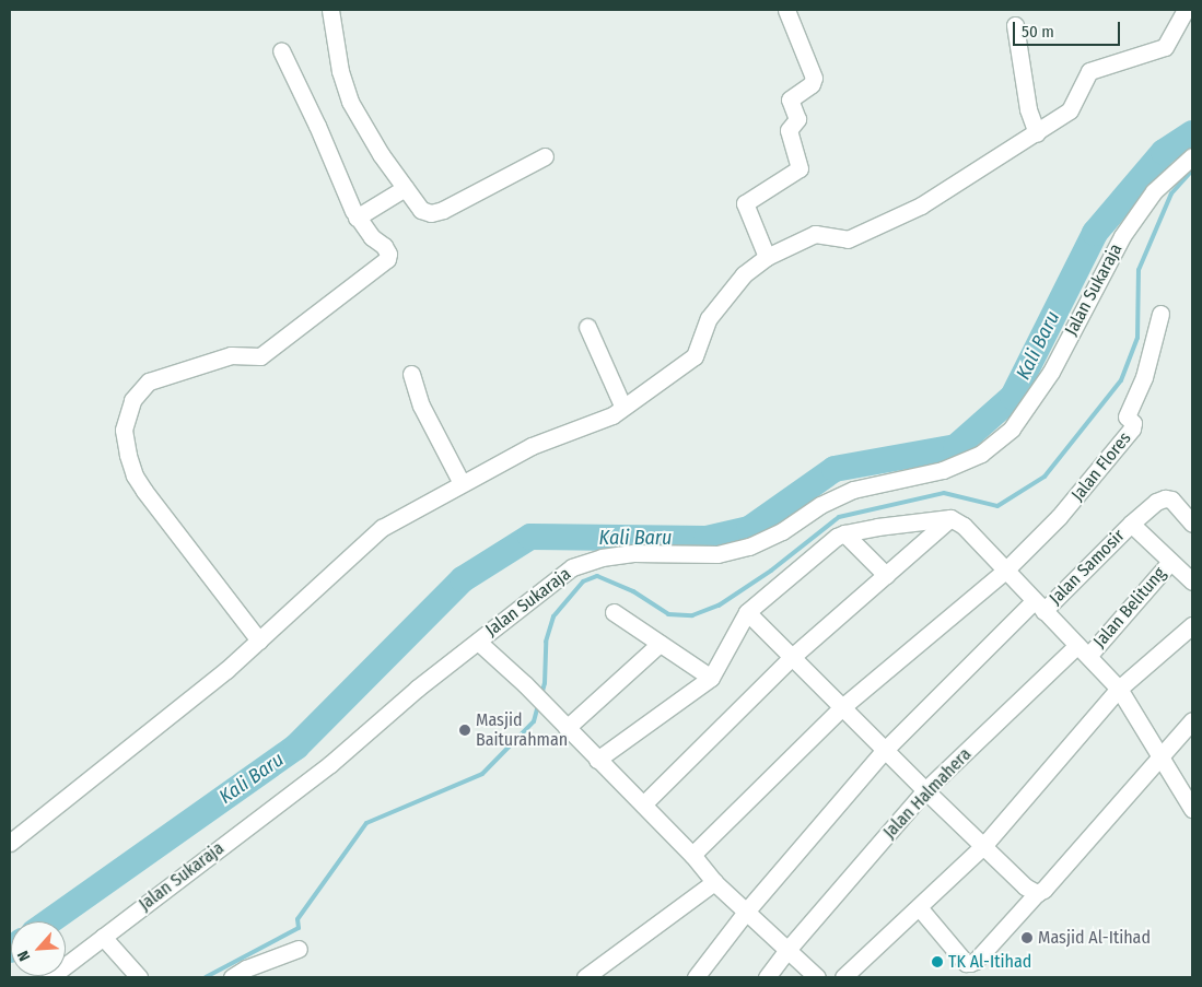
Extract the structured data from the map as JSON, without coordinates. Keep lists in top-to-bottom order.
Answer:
{
  "streets": {
    "street": [
      "Jalan Sukaraja",
      "Jalan Flores",
      "Jalan Samosir",
      "Jalan Belitung",
      "Jalan Halmahera"
    ]
  },
  "crossings": [
    ["Jalan Samosir", "Jalan Belitung"],
    ["Jalan Belitung", "Jalan Halmahera"]
  ],
  "water": ["Kali Baru"],
  "places": ["Masjid Baiturahman", "Masjid Al-Itihad", "TK Al-Itihad"],
  "scale_bar": "50 m",
  "north": "bottom left"
}
